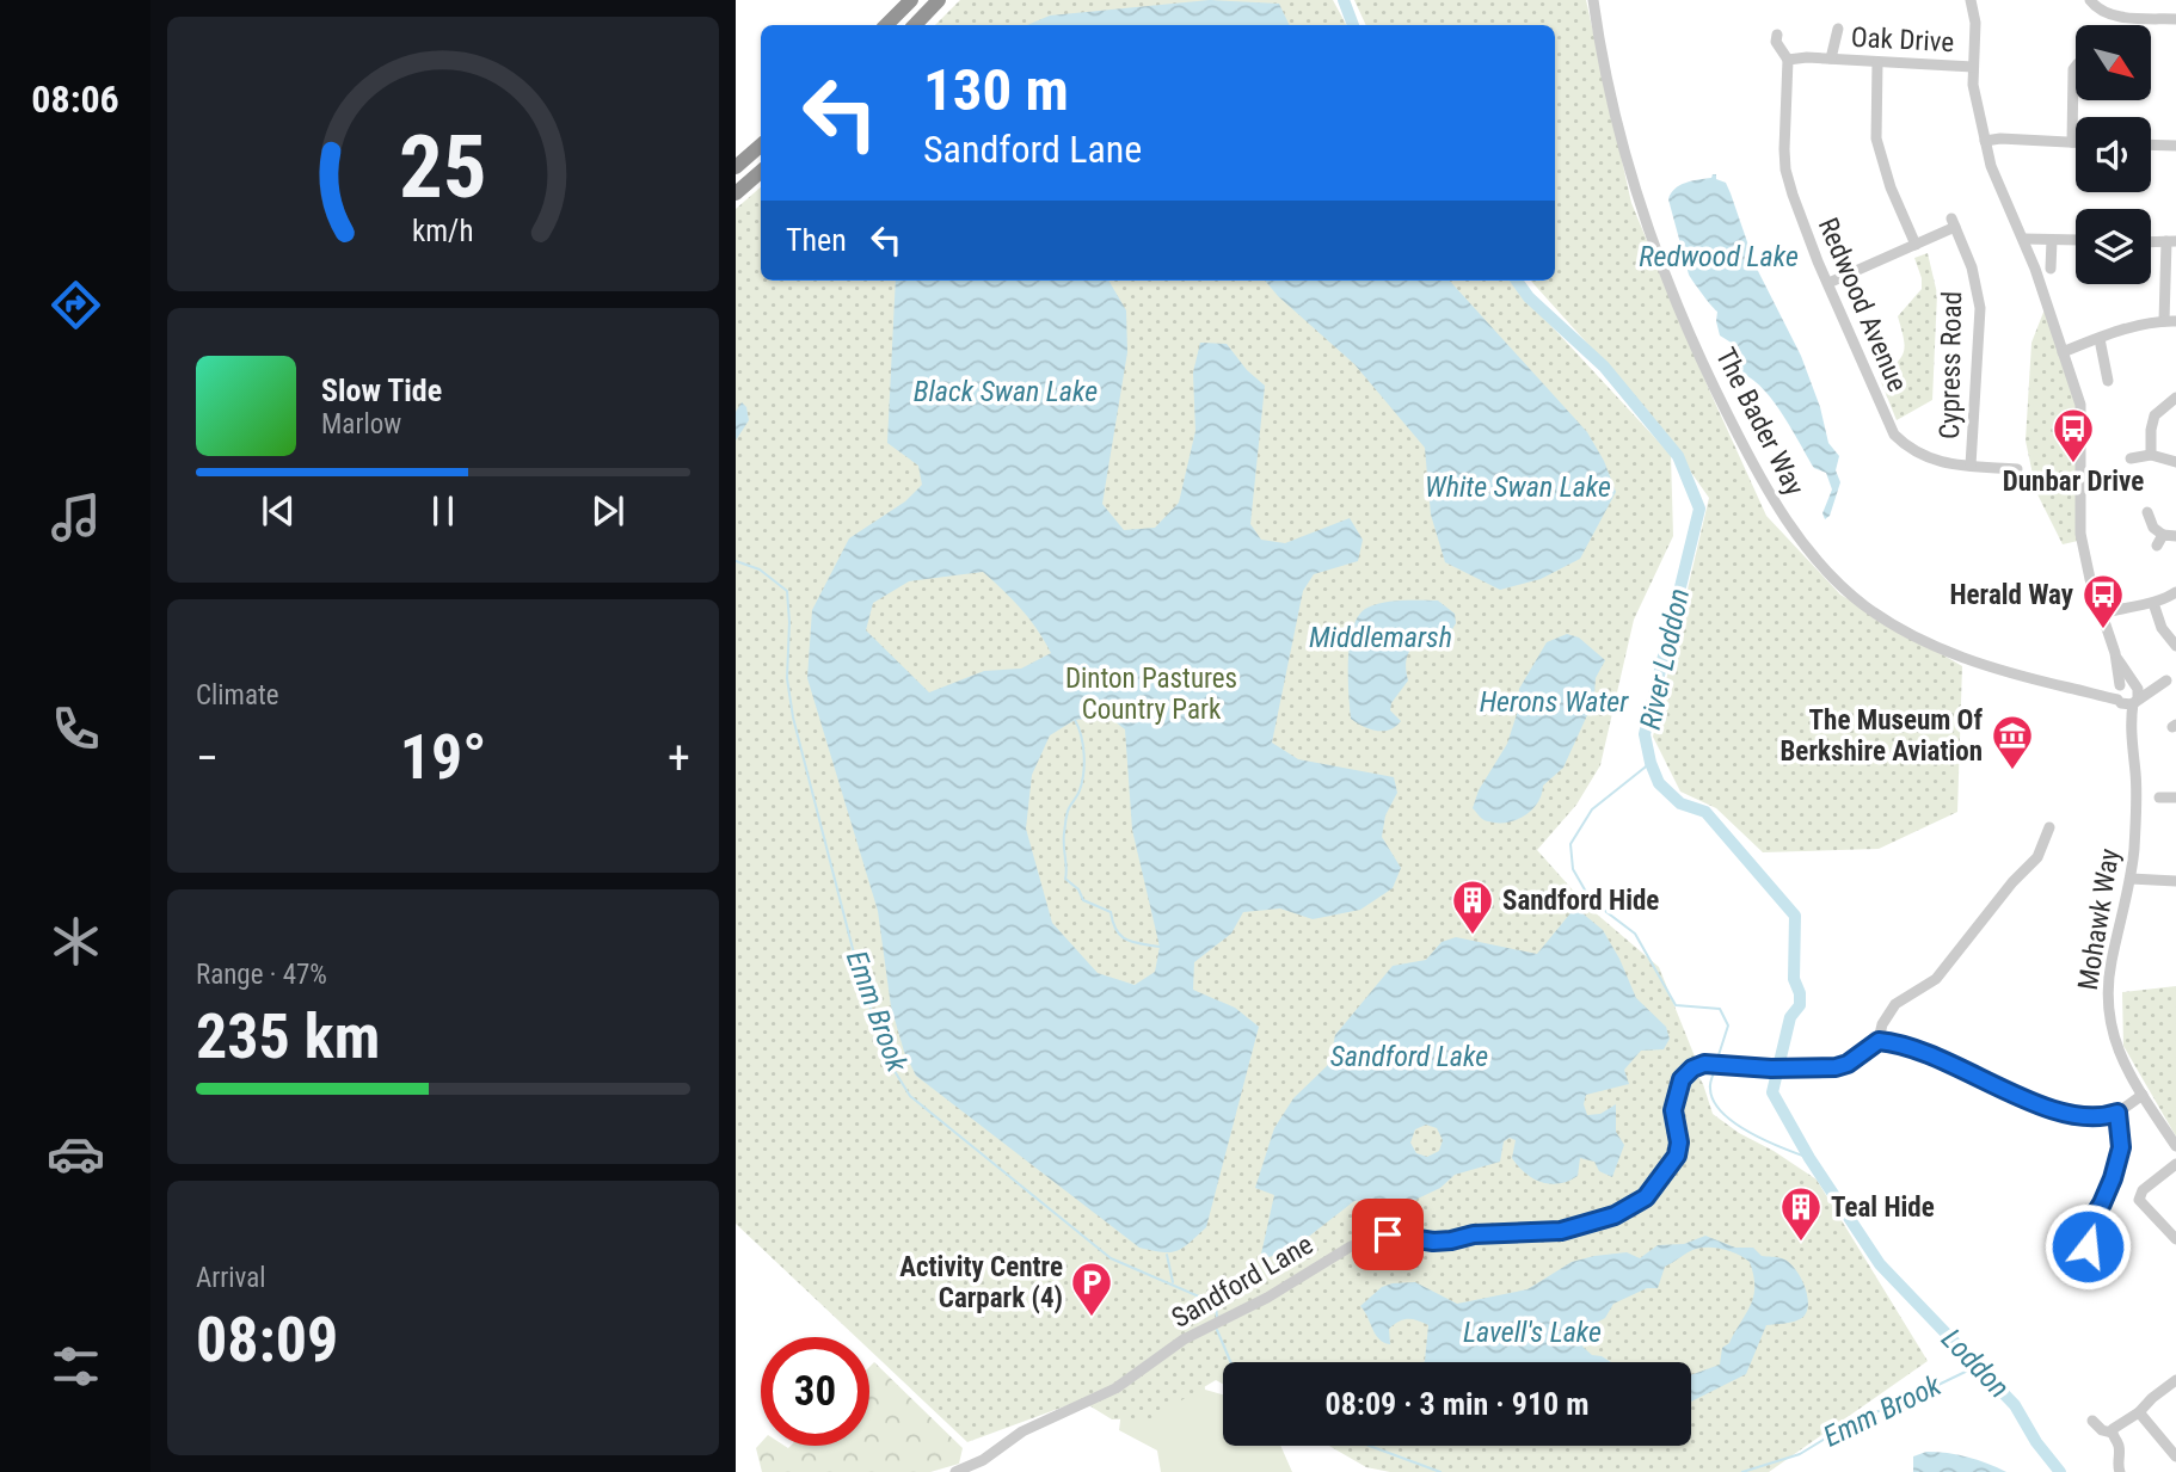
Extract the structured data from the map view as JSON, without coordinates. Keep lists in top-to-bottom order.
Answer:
{
  "streets": {
    "street": [
      "Oak Drive",
      "Redwood Avenue",
      "Cypress Road",
      "The Bader Way",
      "Mohawk Way",
      "Sandford Lane"
    ]
  },
  "crossings": [
    ["Oak Drive", "Redwood Avenue"],
    ["Oak Drive", "Mohawk Way"],
    ["Redwood Avenue", "Cypress Road"],
    ["The Bader Way", "Mohawk Way"]
  ],
  "water": [
    "Redwood Lake",
    "Black Swan Lake",
    "White Swan Lake",
    "Middlemarsh",
    "River Loddon",
    "Herons Water",
    "Emm Brook",
    "Sandford Lake",
    "Lavell's Lake",
    "Loddon"
  ],
  "parks": ["Dinton Pastures Country Park"],
  "places": {
    "bus stop": ["Dunbar Drive", "Herald Way"],
    "museum": ["The Museum Of Berkshire Aviation"],
    "building": ["Sandford Hide", "Teal Hide"],
    "parking": ["Activity Centre Carpark (4)"]
  },
  "north": "bottom right",
  "page": {
    "tabs": "08:06",
    "turn": ["130 m", "Sandford Lane"],
    "then": "Then",
    "song": ["Slow Tide", "Marlow"],
    "tile": [
      "Climate",
      ["Range · 47%", "235 km"],
      ["Arrival", "08:09"]
    ],
    "heat": ["−", "19°", "+"],
    "limit": "30",
    "trip": "08:09 · 3 min · 910 m",
    "gauge": ["25", "km/h"]
  }
}
